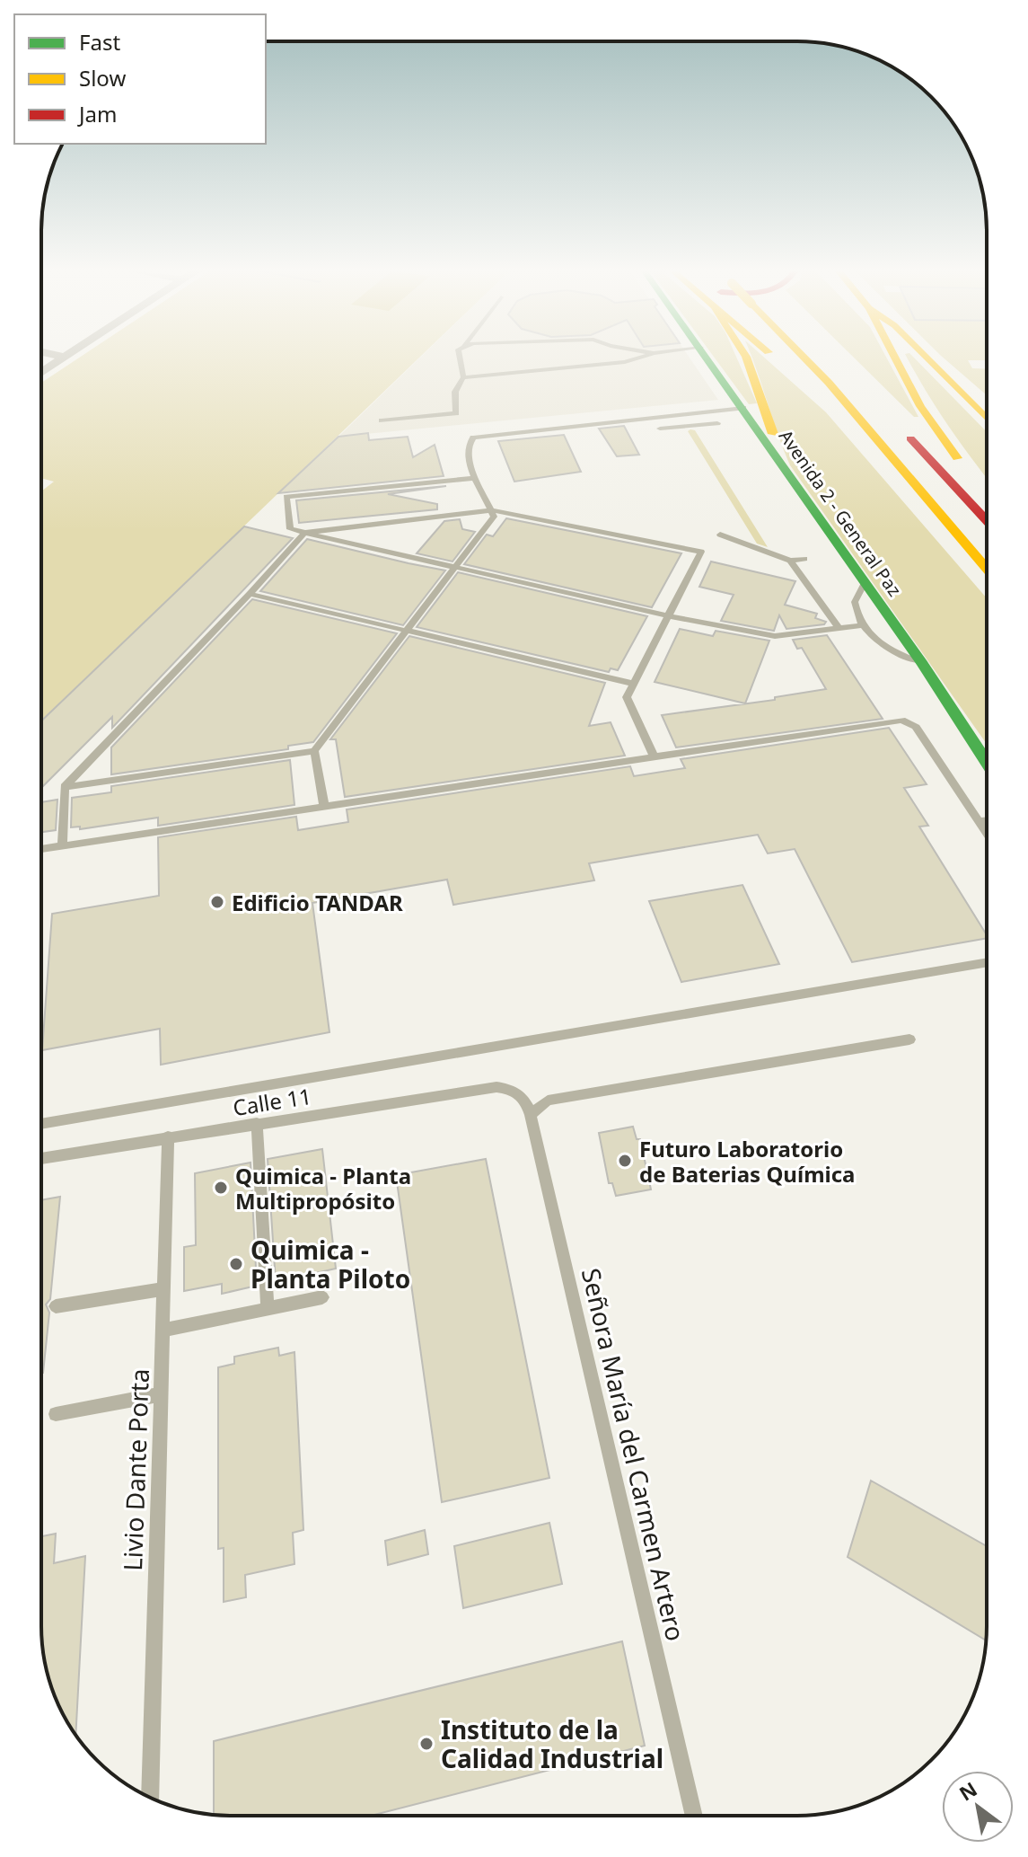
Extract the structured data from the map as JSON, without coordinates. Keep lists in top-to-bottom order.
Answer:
{
  "streets": {
    "main road": ["Avenida 2 - General Paz"],
    "lane": ["Calle 11", "Señora María del Carmen Artero", "Livio Dante Porta"]
  },
  "crossings": [
    ["Calle 11", "Señora María del Carmen Artero"],
    ["Calle 11", "Livio Dante Porta"]
  ],
  "places": [
    "Edificio TANDAR",
    "Futuro Laboratorio de Baterias Química",
    "Quimica - Planta Multipropósito",
    "Quimica - Planta Piloto",
    "Instituto de la Calidad Industrial"
  ],
  "legend": ["Fast", "Slow", "Jam"],
  "north": "top left"
}
